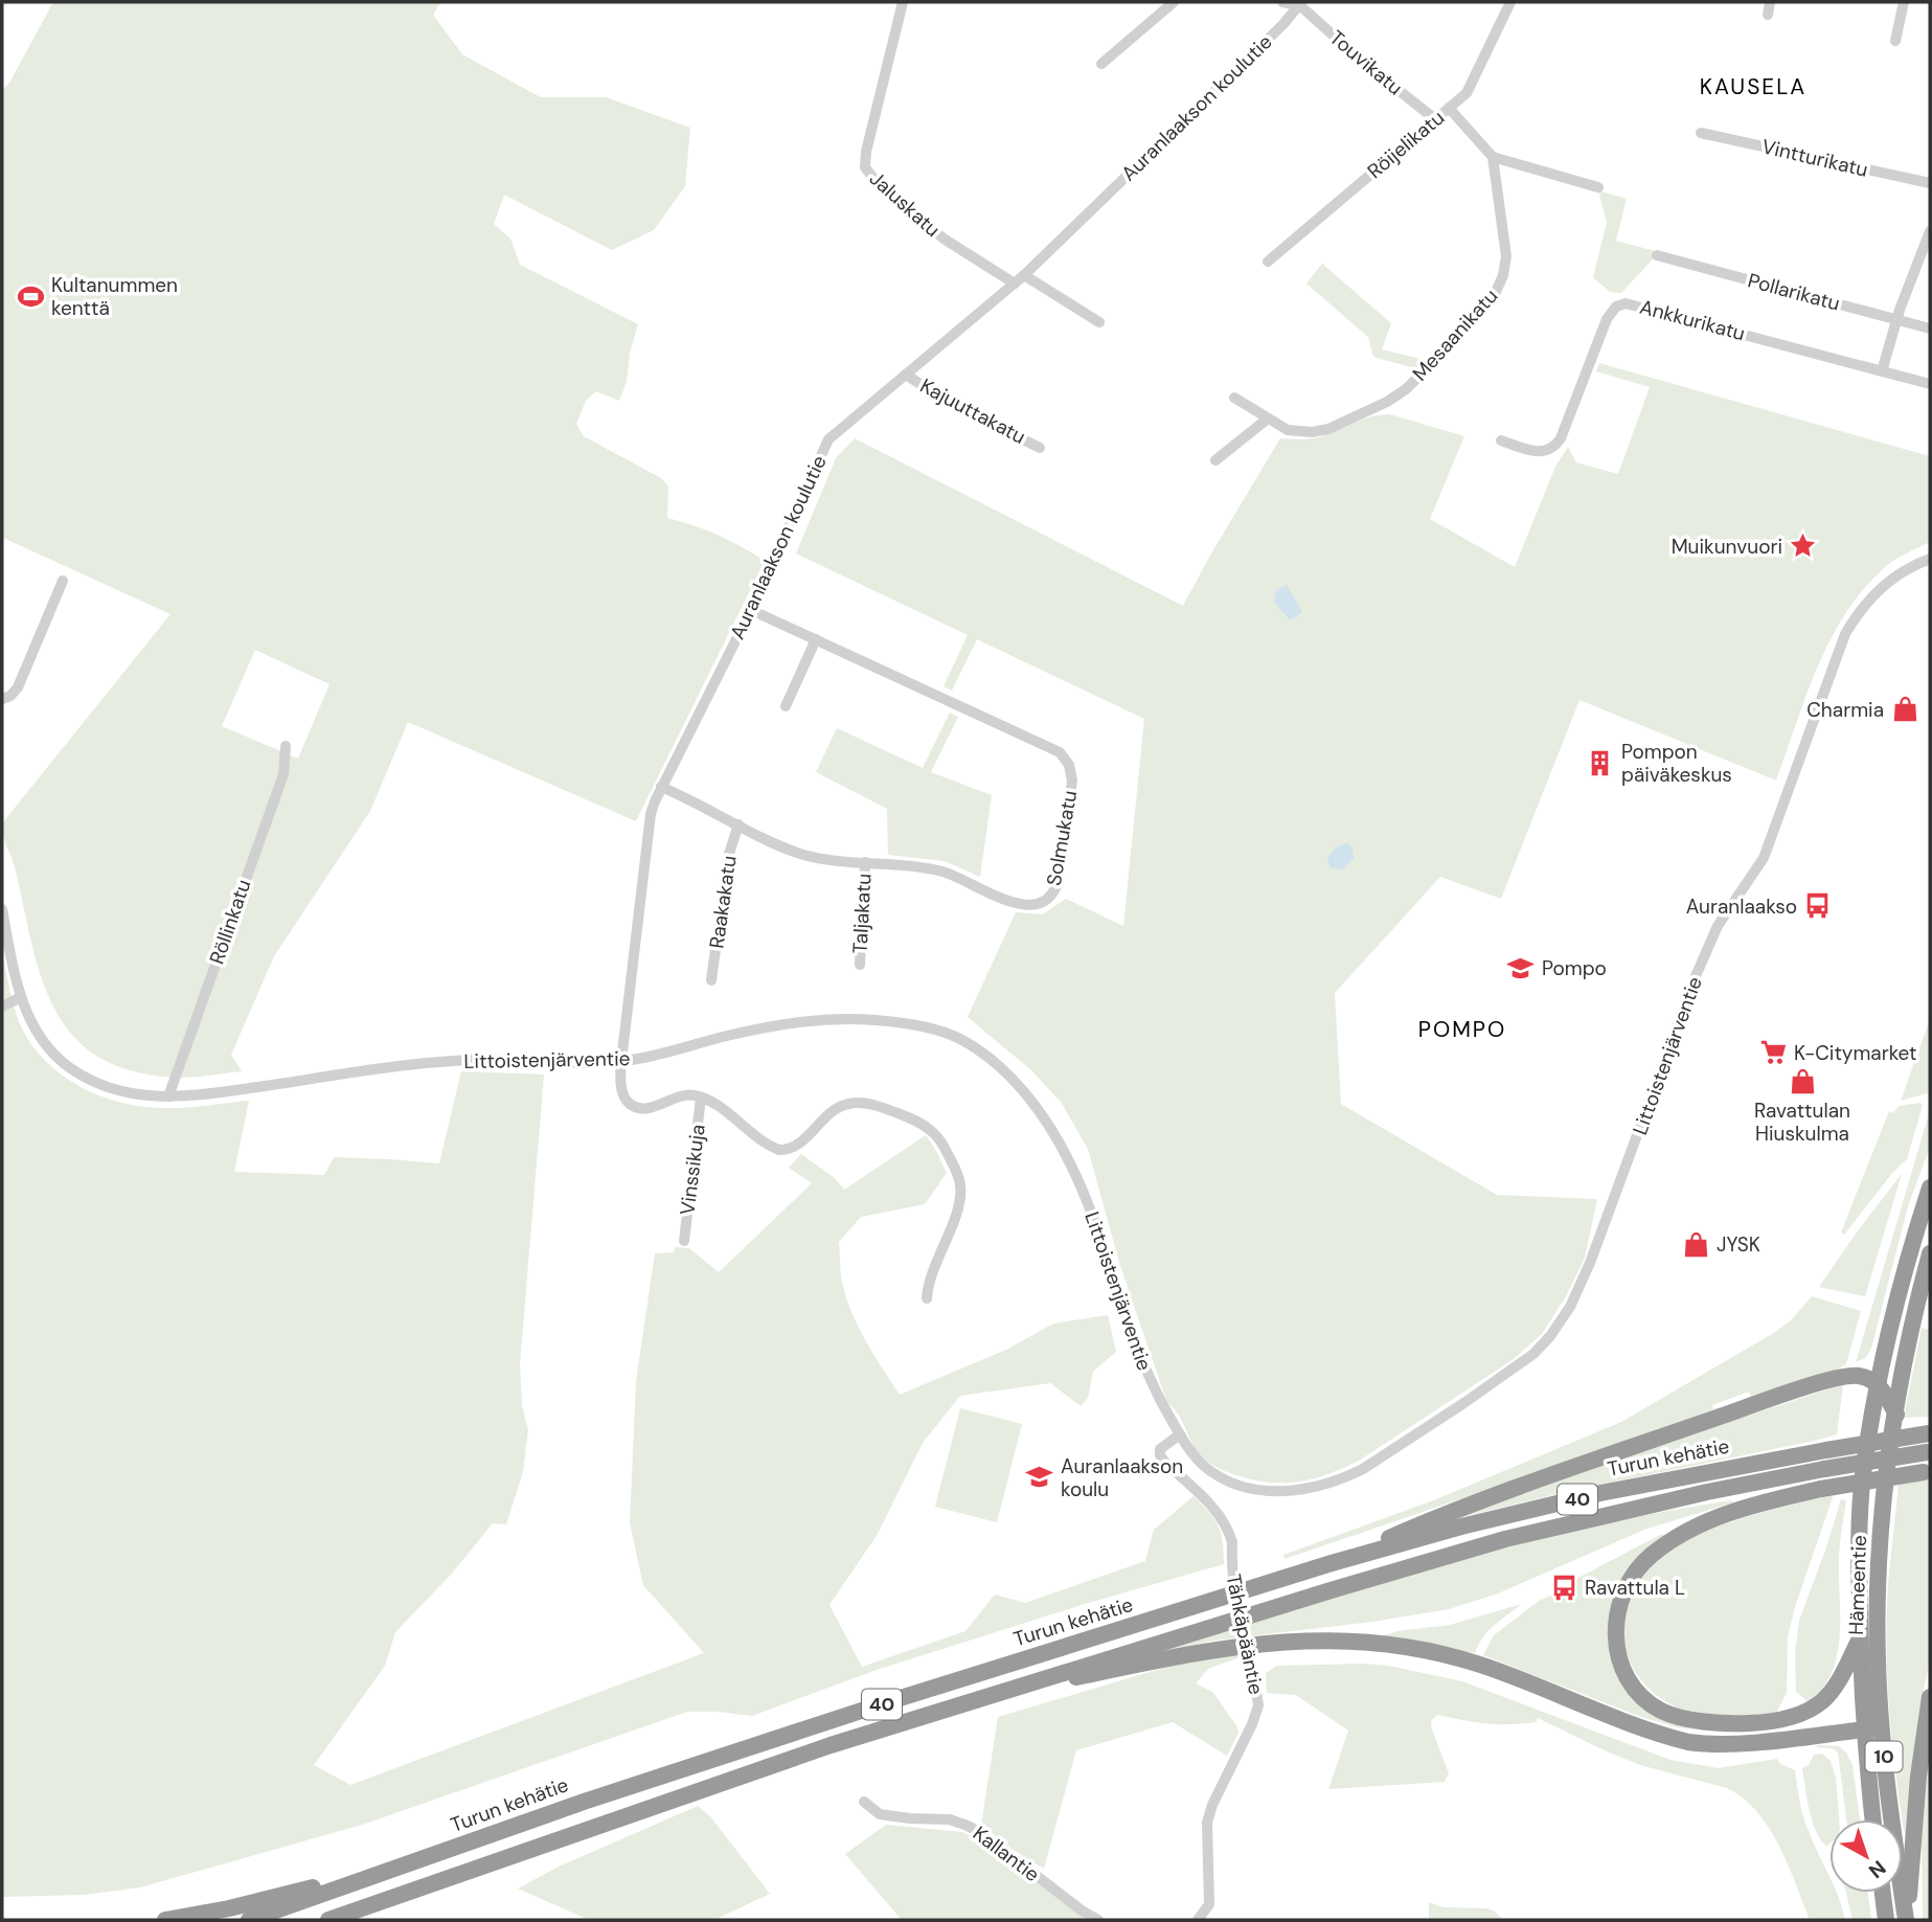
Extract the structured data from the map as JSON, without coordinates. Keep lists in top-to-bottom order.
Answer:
{
  "streets": {
    "highway": [
      "Turun kehätie",
      "40",
      "Hämeentie",
      "10"
    ],
    "street": [
      "Touvikatu",
      "Auranlaakson koulutie",
      "Röijelikatu",
      "Vintturikatu",
      "Jaluskatu",
      "Pollarikatu",
      "Ankkurikatu",
      "Mesaanikatu",
      "Kajuuttakatu",
      "Solmukatu",
      "Raakakatu",
      "Taljakatu",
      "Röllinkatu",
      "Littoistenjärventie",
      "Vinssikuja",
      "Tähkäpääntie",
      "Kallantie"
    ]
  },
  "crossings": [
    ["Touvikatu", "Auranlaakson koulutie"],
    ["Touvikatu", "Röijelikatu"],
    ["Auranlaakson koulutie", "Jaluskatu"],
    ["Auranlaakson koulutie", "Kajuuttakatu"],
    ["Auranlaakson koulutie", "Solmukatu"],
    ["Auranlaakson koulutie", "Littoistenjärventie"],
    ["Auranlaakson koulutie", "Vinssikuja"],
    ["Solmukatu", "Raakakatu"],
    ["Solmukatu", "Taljakatu"],
    ["Röllinkatu", "Littoistenjärventie"],
    ["Littoistenjärventie", "Tähkäpääntie"]
  ],
  "districts": ["KAUSELA", "POMPO"],
  "places": {
    "sports": ["Kultanummen kenttä"],
    "place": ["Muikunvuori"],
    "shop": ["Charmia", "Ravattulan Hiuskulma", "JYSK"],
    "building": ["Pompon päiväkeskus"],
    "bus stop": ["Auranlaakso", "Ravattula L"],
    "school or university": ["Pompo", "Auranlaakson koulu"],
    "supermarket": ["K-Citymarket"]
  },
  "north": "bottom right"
}
